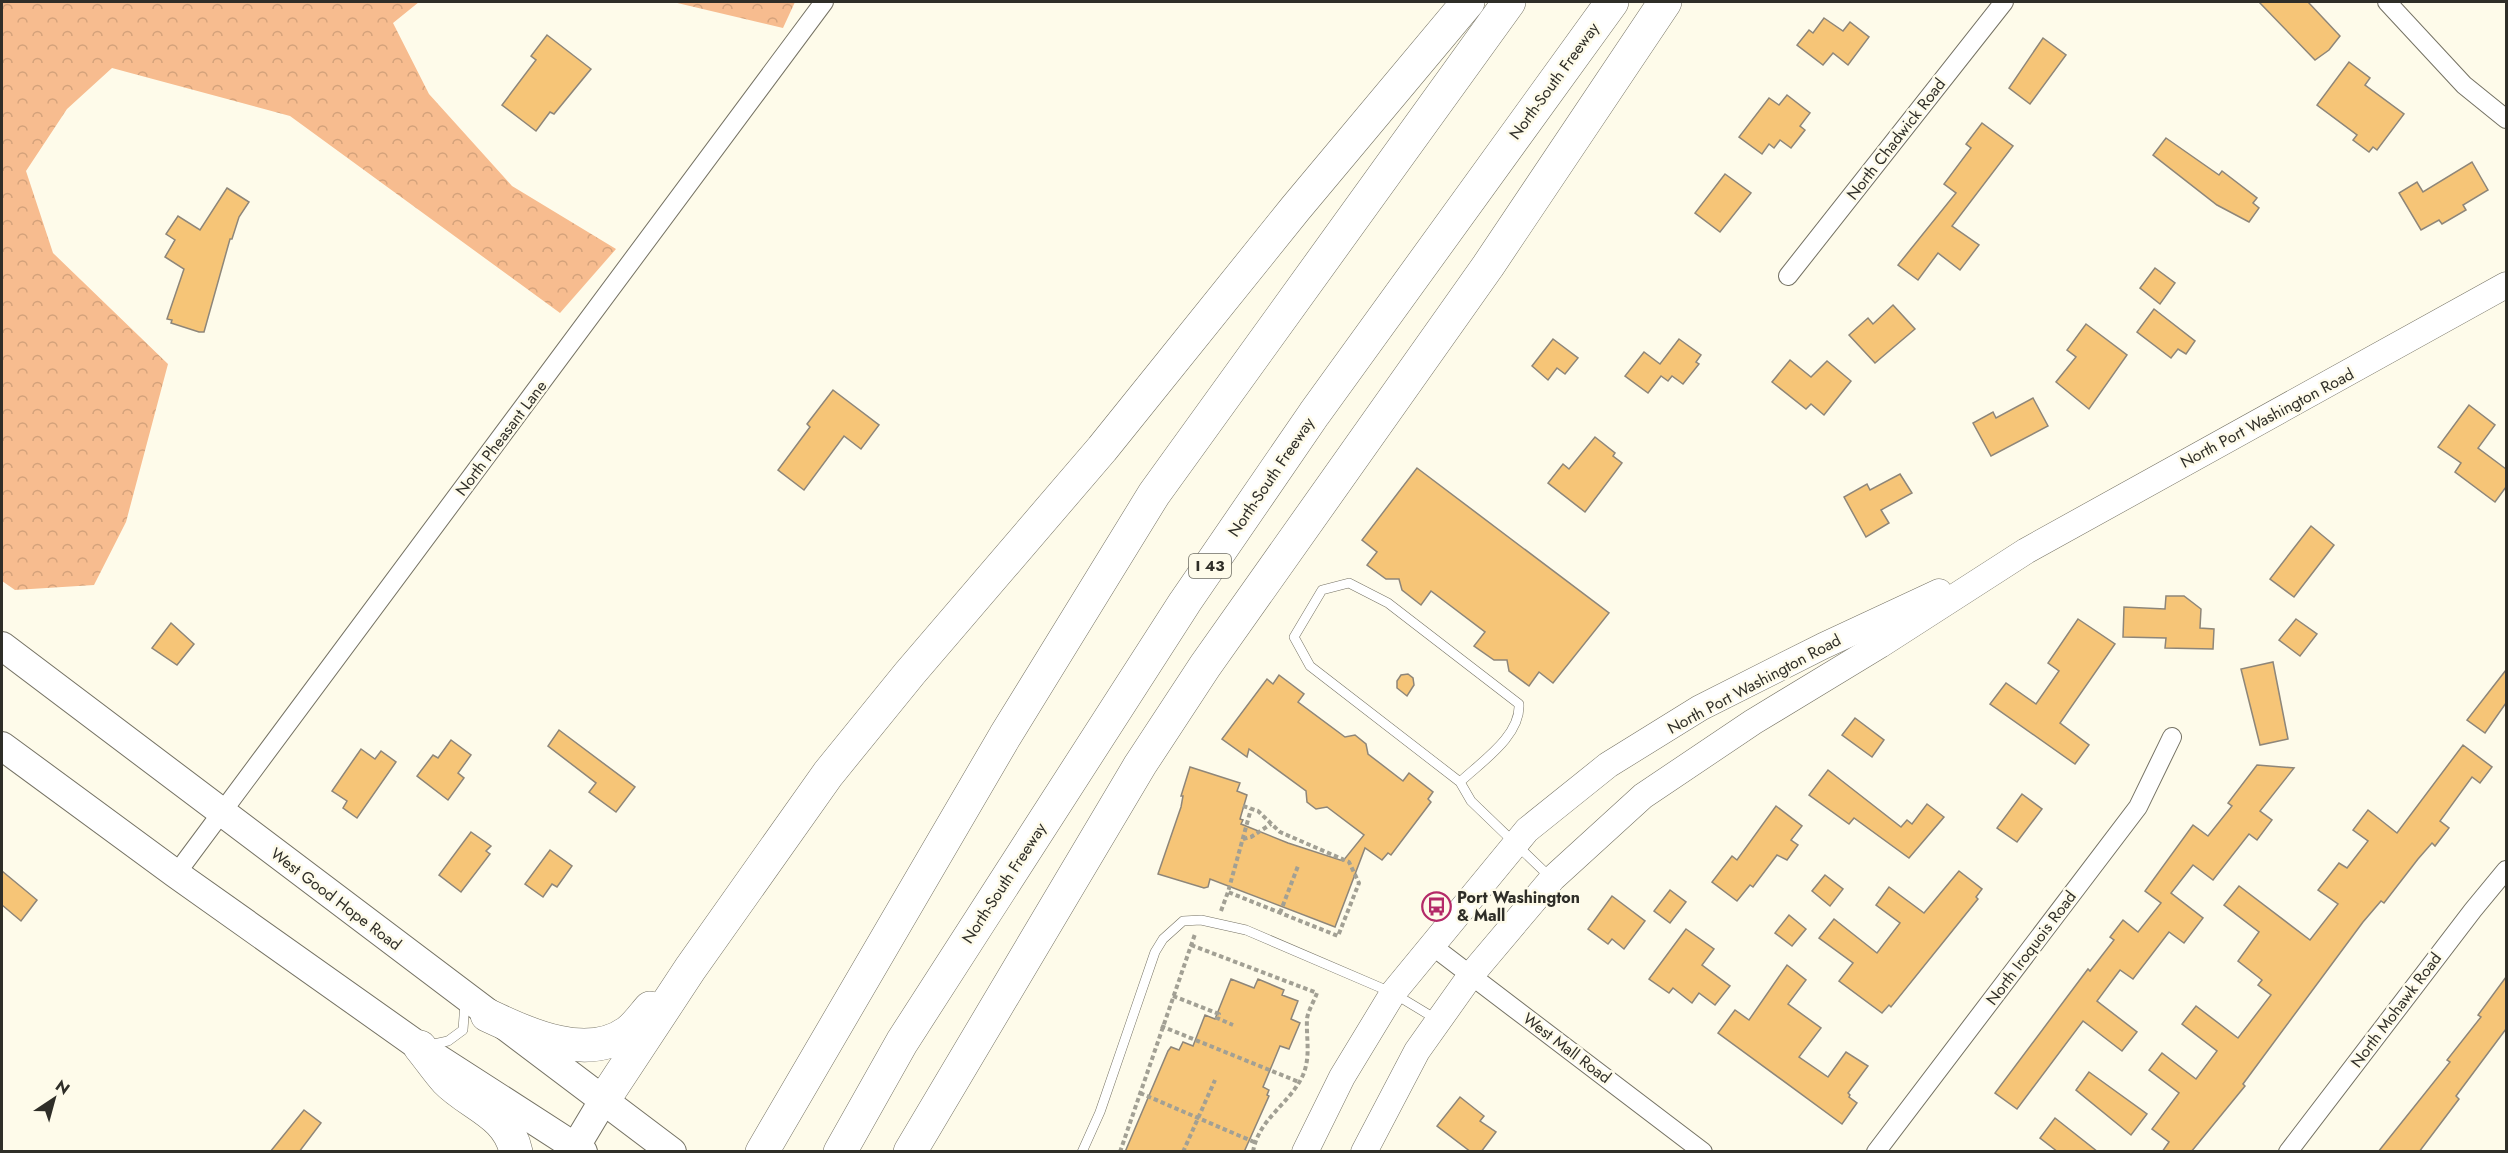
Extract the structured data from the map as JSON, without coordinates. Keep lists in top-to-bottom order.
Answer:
{
  "streets": {
    "highway": ["North-South Freeway", "I 43"],
    "main road": ["North Port Washington Road", "West Good Hope Road"],
    "street": [
      "North Chadwick Road",
      "North Pheasant Lane",
      "North Iroquois Road",
      "North Mohawk Road",
      "West Mall Road"
    ]
  },
  "crossings": [
    ["North Port Washington Road", "West Mall Road"],
    ["North Pheasant Lane", "West Good Hope Road"]
  ],
  "places": {
    "bus stop": ["Port Washington & Mall"]
  },
  "north": "top right"
}
